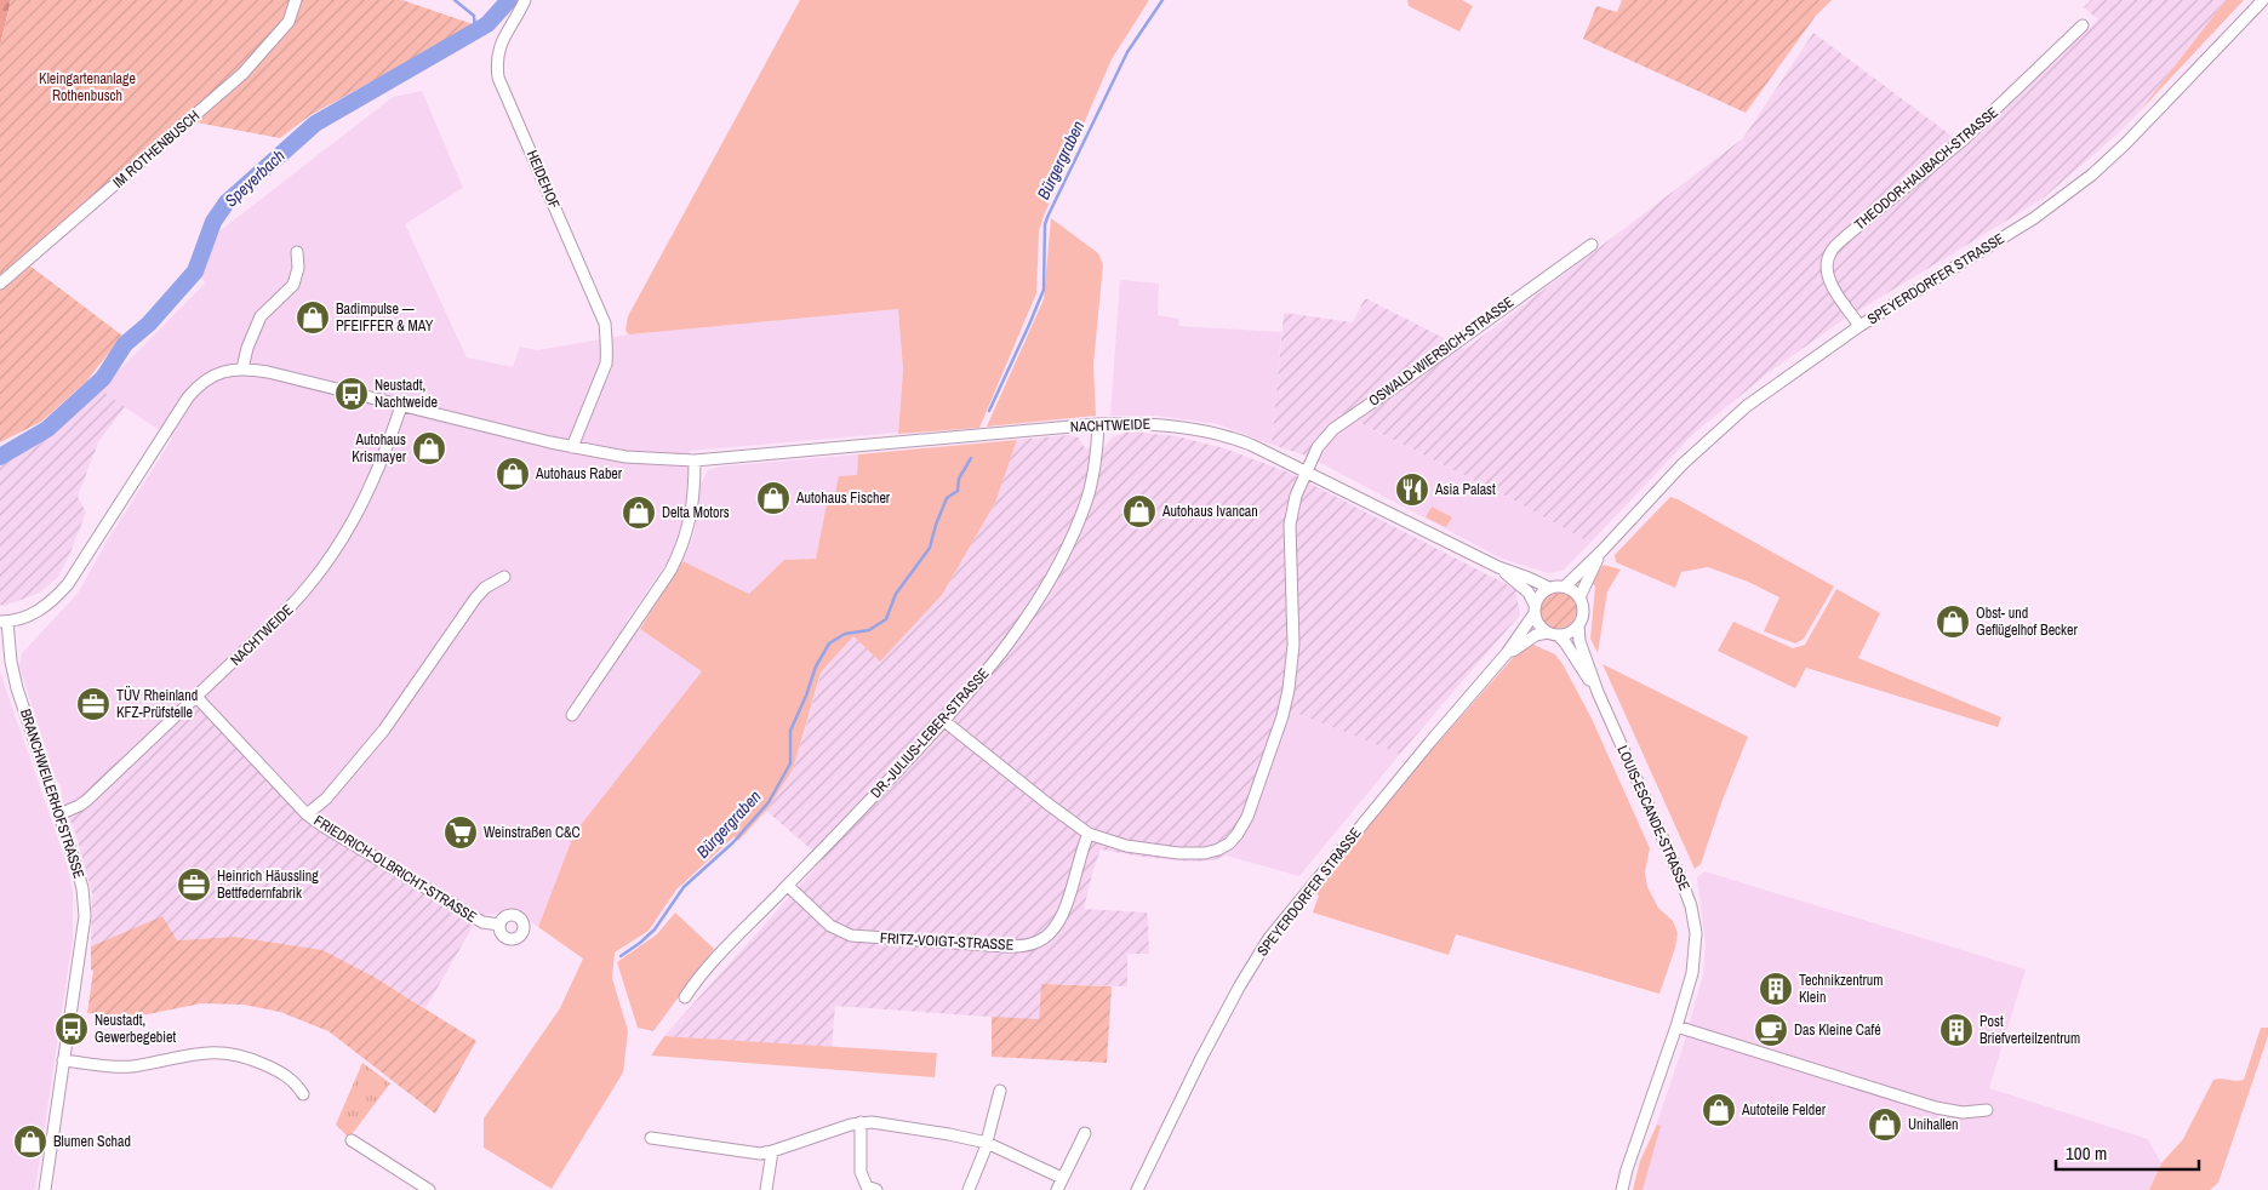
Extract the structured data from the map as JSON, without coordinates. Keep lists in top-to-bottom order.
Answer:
{
  "streets": {
    "street": [
      "IM ROTHENBUSCH",
      "THEODOR-HAUBACH-STRASSE",
      "HEIDEHOF",
      "SPEYERDORFER STRASSE",
      "OSWALD-WIERSICH-STRASSE",
      "NACHTWEIDE",
      "DR.-JULIUS-LEBER-STRASSE",
      "BRANCHWEILERHOFSTRASSE",
      "LOUIS-ESCANDE-STRASSE",
      "FRIEDRICH-OLBRICHT-STRASSE",
      "FRITZ-VOIGT-STRASSE"
    ]
  },
  "crossings": [
    ["THEODOR-HAUBACH-STRASSE", "SPEYERDORFER STRASSE"],
    ["HEIDEHOF", "NACHTWEIDE"],
    ["SPEYERDORFER STRASSE", "NACHTWEIDE"],
    ["SPEYERDORFER STRASSE", "LOUIS-ESCANDE-STRASSE"],
    ["OSWALD-WIERSICH-STRASSE", "NACHTWEIDE"],
    ["OSWALD-WIERSICH-STRASSE", "DR.-JULIUS-LEBER-STRASSE"],
    ["OSWALD-WIERSICH-STRASSE", "FRITZ-VOIGT-STRASSE"],
    ["NACHTWEIDE", "DR.-JULIUS-LEBER-STRASSE"],
    ["NACHTWEIDE", "BRANCHWEILERHOFSTRASSE"],
    ["NACHTWEIDE", "LOUIS-ESCANDE-STRASSE"],
    ["NACHTWEIDE", "FRIEDRICH-OLBRICHT-STRASSE"],
    ["DR.-JULIUS-LEBER-STRASSE", "FRITZ-VOIGT-STRASSE"]
  ],
  "water": ["Bürgergraben", "Speyerbach"],
  "parks": ["Kleingartenanlage Rothenbusch"],
  "places": {
    "shop": [
      "Badimpulse — PFEIFFER & MAY",
      "Autohaus Krismayer",
      "Autohaus Raber",
      "Autohaus Fischer",
      "Autohaus Ivancan",
      "Delta Motors",
      "Obst- und Geflügelhof Becker",
      "Autoteile Felder",
      "Unihallen",
      "Blumen Schad"
    ],
    "bus stop": ["Neustadt, Nachtweide", "Neustadt, Gewerbegebiet"],
    "restaurant": ["Asia Palast"],
    "office": ["TÜV Rheinland KFZ-Prüfstelle", "Heinrich Häussling Bettfedernfabrik"],
    "supermarket": ["Weinstraßen C&C"],
    "building": ["Technikzentrum Klein", "Post Briefverteilzentrum"],
    "cafe": ["Das Kleine Café"]
  },
  "scale_bar": "100 m"
}
